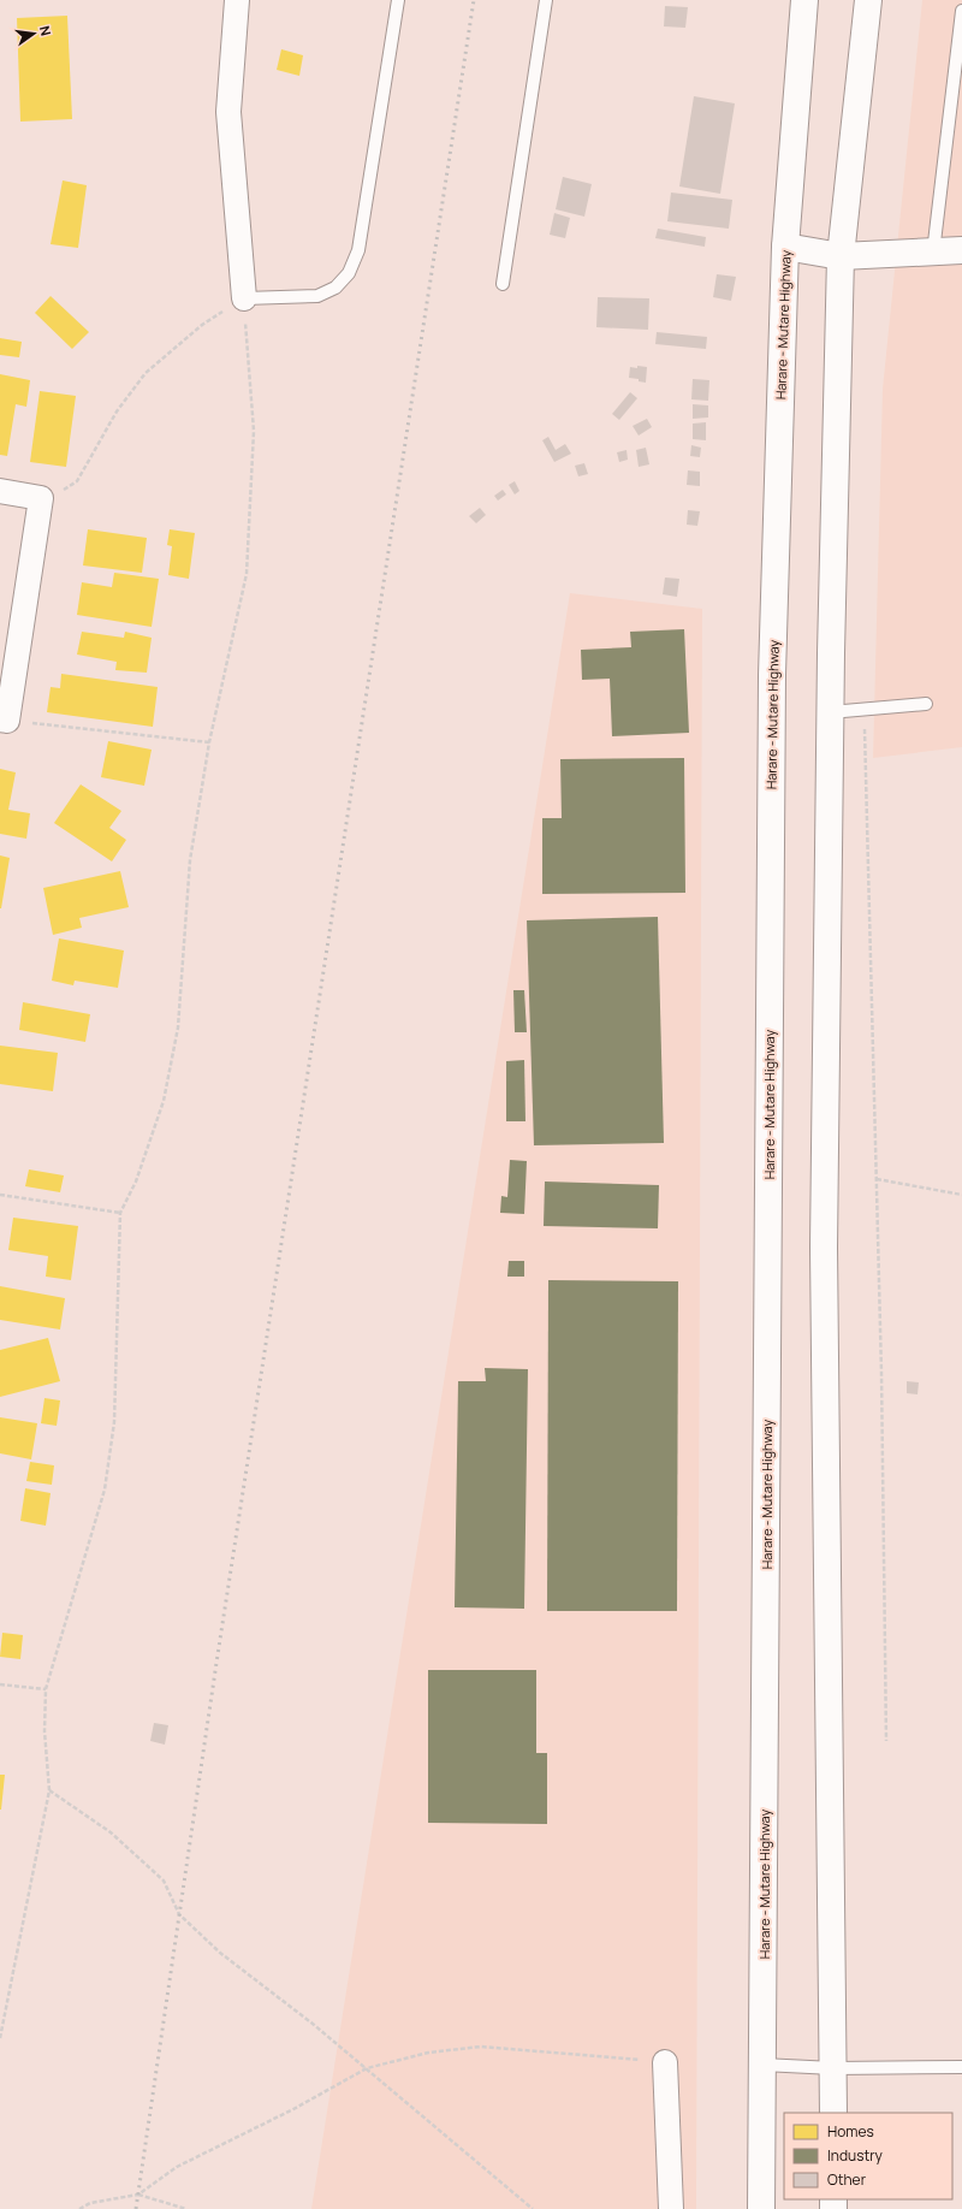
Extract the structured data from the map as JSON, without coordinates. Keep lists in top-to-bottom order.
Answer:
{
  "streets": {
    "main road": ["Harare - Mutare Highway"]
  },
  "legend": ["Homes", "Industry", "Other"],
  "north": "right"
}
